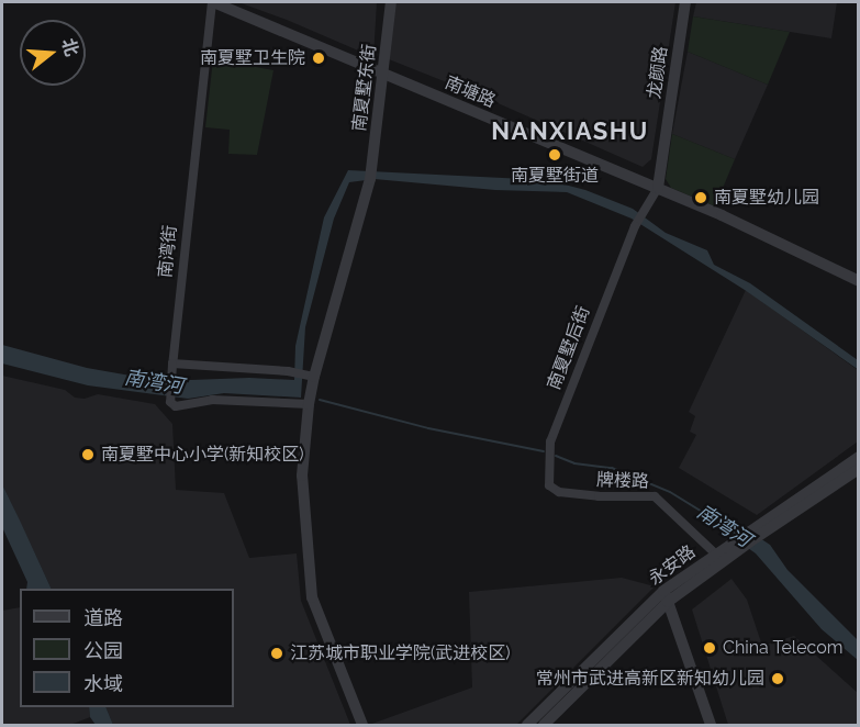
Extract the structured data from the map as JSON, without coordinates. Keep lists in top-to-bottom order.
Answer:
{
  "streets": {
    "street": [
      "龙颜路",
      "南夏墅东街",
      "南塘路",
      "南湾街",
      "南夏墅后街",
      "牌楼路",
      "永安路"
    ]
  },
  "crossings": [
    ["龙颜路", "南塘路"],
    ["龙颜路", "南夏墅后街"],
    ["南夏墅东街", "南塘路"],
    ["南夏墅东街", "南湾街"],
    ["南塘路", "南湾街"],
    ["南塘路", "南夏墅后街"],
    ["南夏墅后街", "牌楼路"],
    ["牌楼路", "永安路"]
  ],
  "districts": ["NANXIASHU"],
  "water": ["南湾河"],
  "places": [
    "南夏墅卫生院",
    "南夏墅街道",
    "南夏墅幼儿园",
    "南夏墅中心小学(新知校区)",
    "China Telecom",
    "江苏城市职业学院(武进校区)",
    "常州市武进高新区新知幼儿园"
  ],
  "legend": ["道路", "公园", "水域"],
  "north": "right"
}
